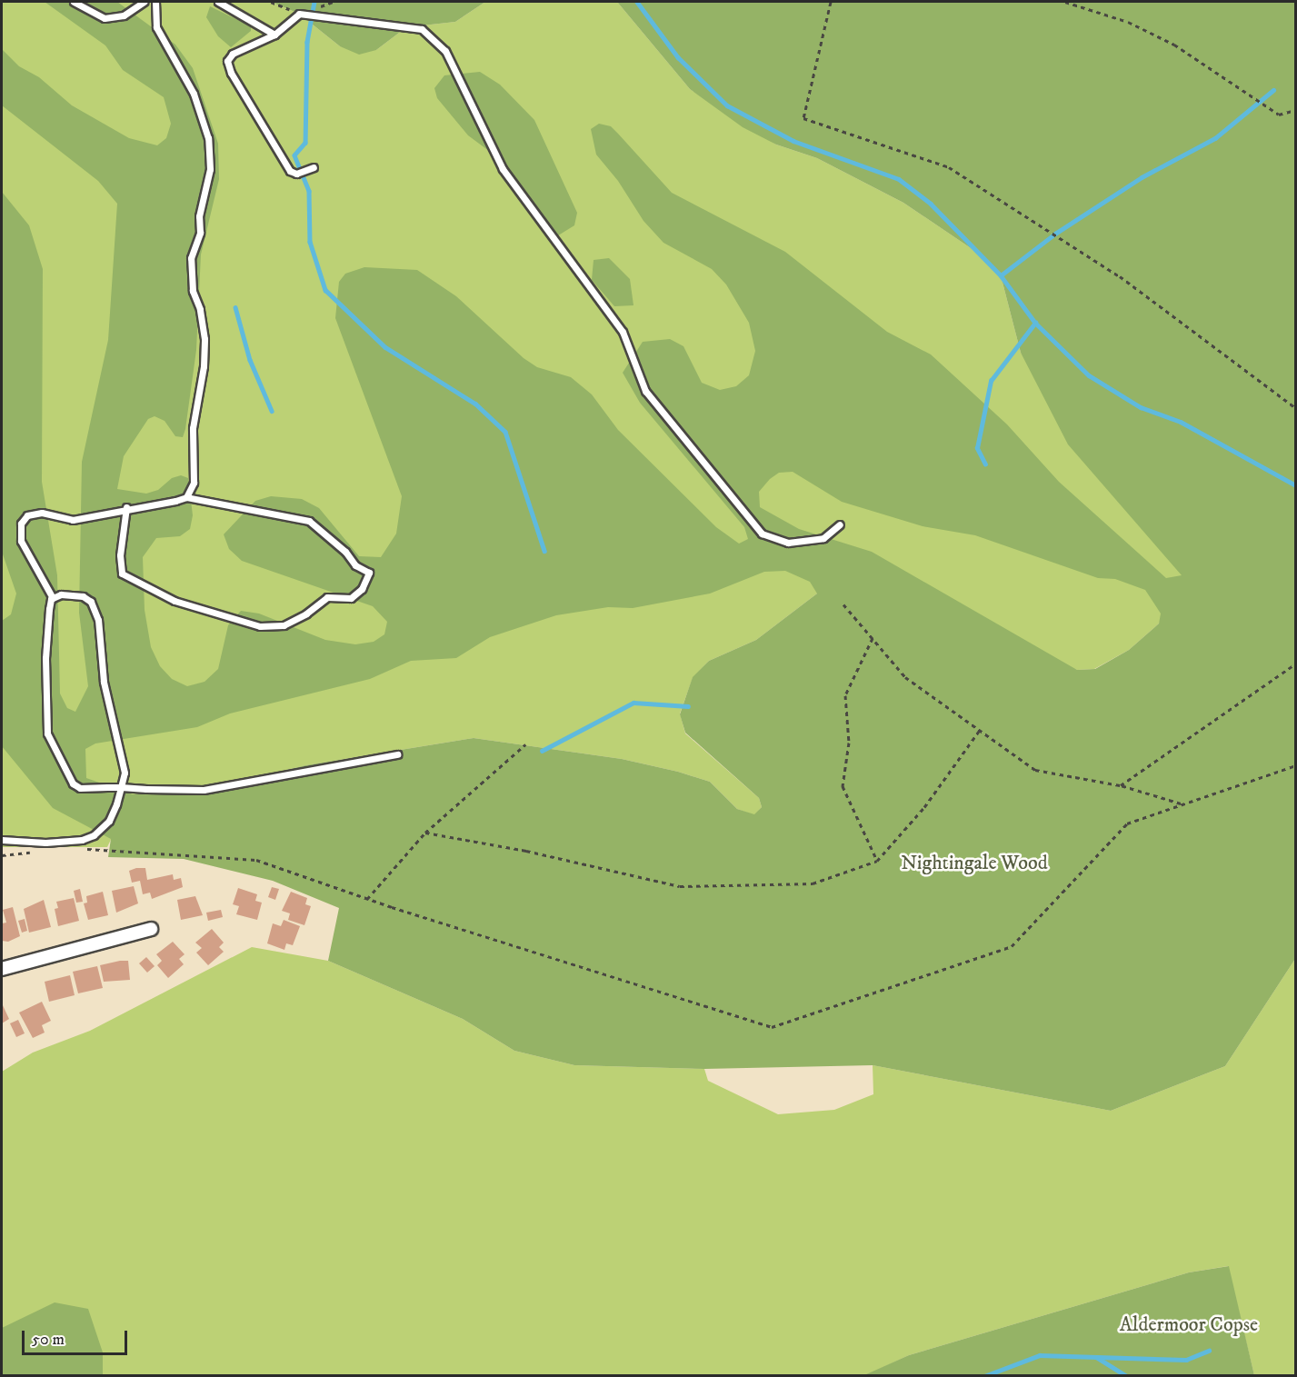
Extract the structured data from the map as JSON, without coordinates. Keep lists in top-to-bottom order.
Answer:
{
  "parks": ["Nightingale Wood", "Aldermoor Copse"],
  "scale_bar": "50 m"
}
